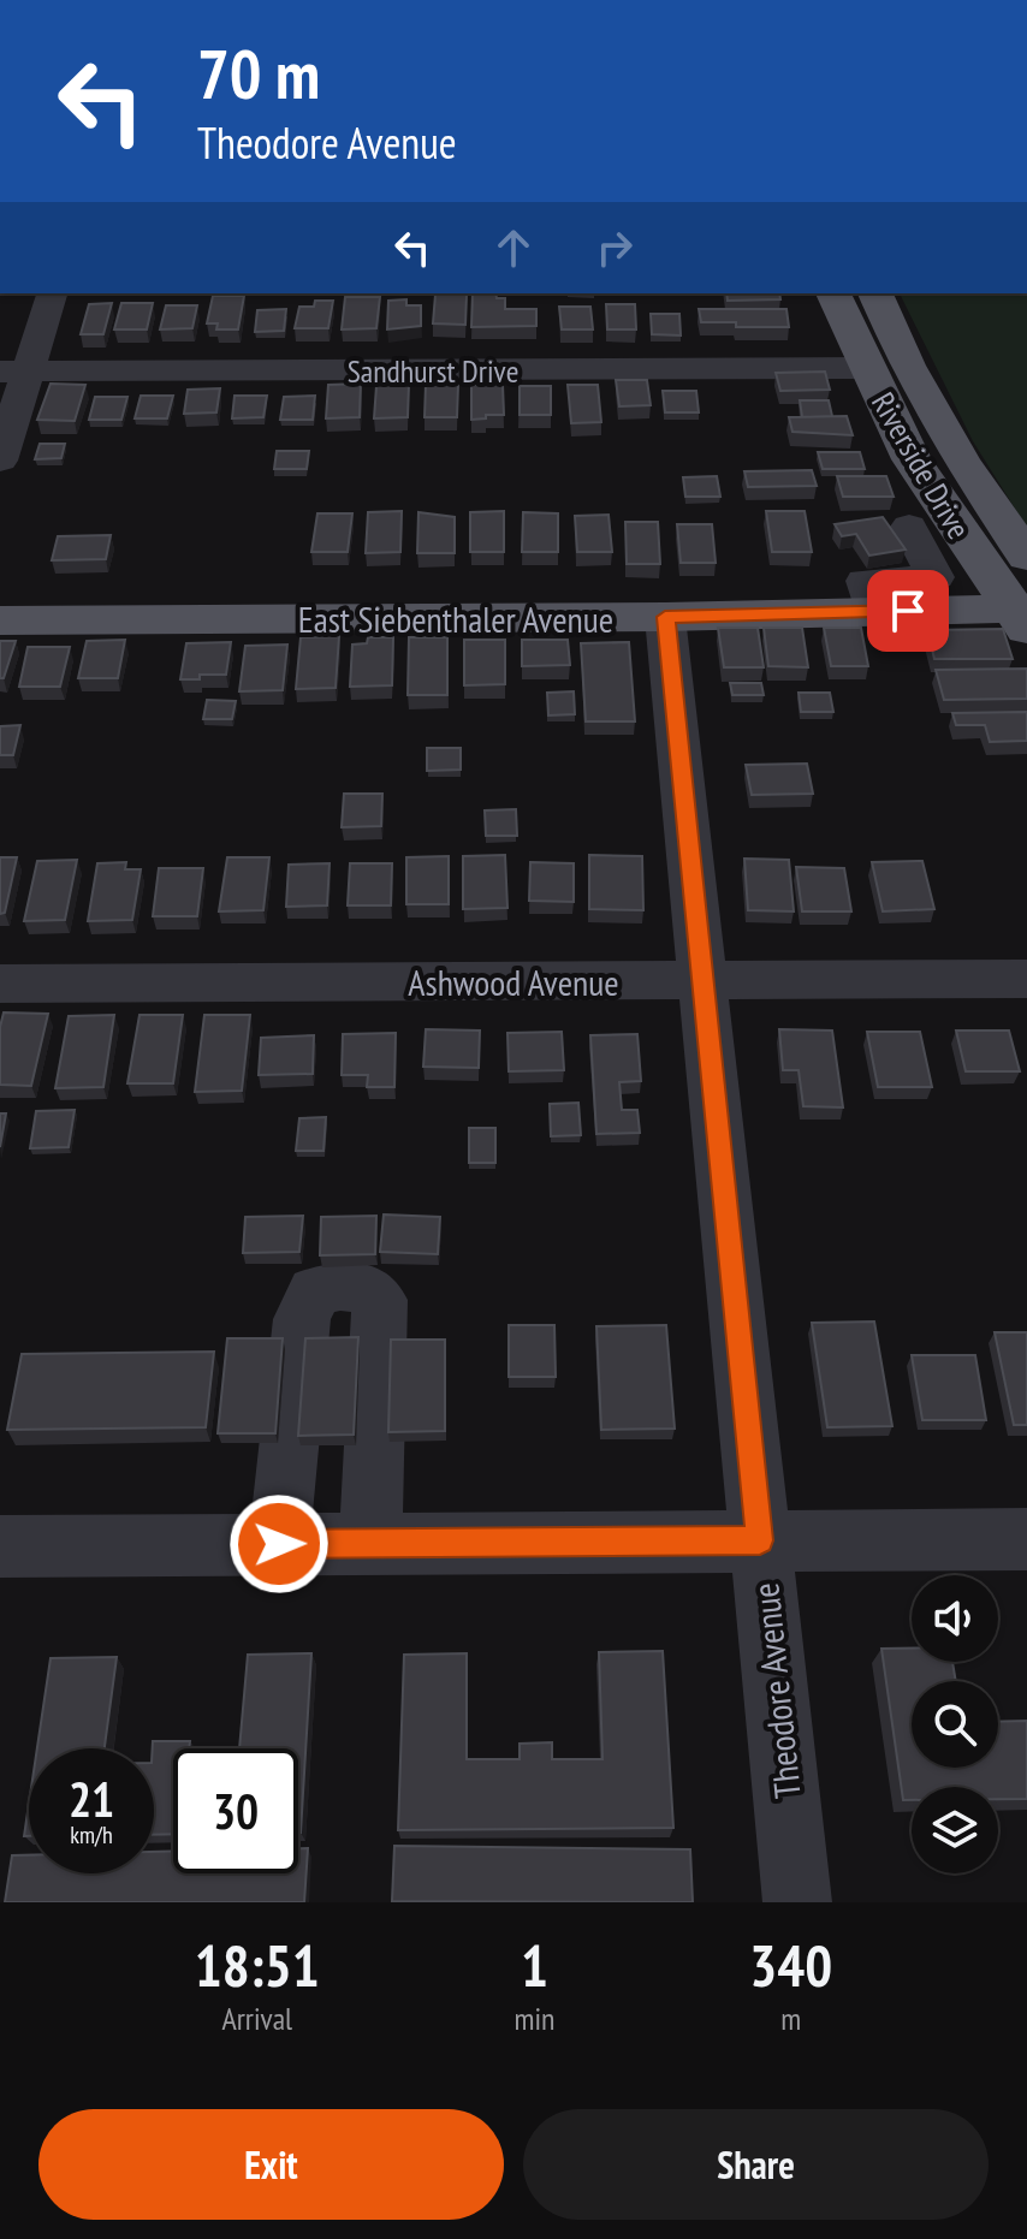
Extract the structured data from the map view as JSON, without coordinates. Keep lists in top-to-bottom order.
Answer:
{
  "streets": {
    "main road": ["Riverside Drive", "East Siebenthaler Avenue"],
    "street": ["Sandhurst Drive", "Ashwood Avenue", "Theodore Avenue"]
  },
  "crossings": [
    ["Sandhurst Drive", "Riverside Drive"],
    ["Riverside Drive", "East Siebenthaler Avenue"],
    ["East Siebenthaler Avenue", "Theodore Avenue"],
    ["Ashwood Avenue", "Theodore Avenue"]
  ],
  "page": {
    "turn": ["70 m", "Theodore Avenue"],
    "speed": "21 km/h",
    "limit": "30",
    "eta": [
      "18:51",
      "Arrival",
      "1",
      "min",
      "340",
      "m"
    ],
    "buttons": ["Exit", "Share"]
  }
}
